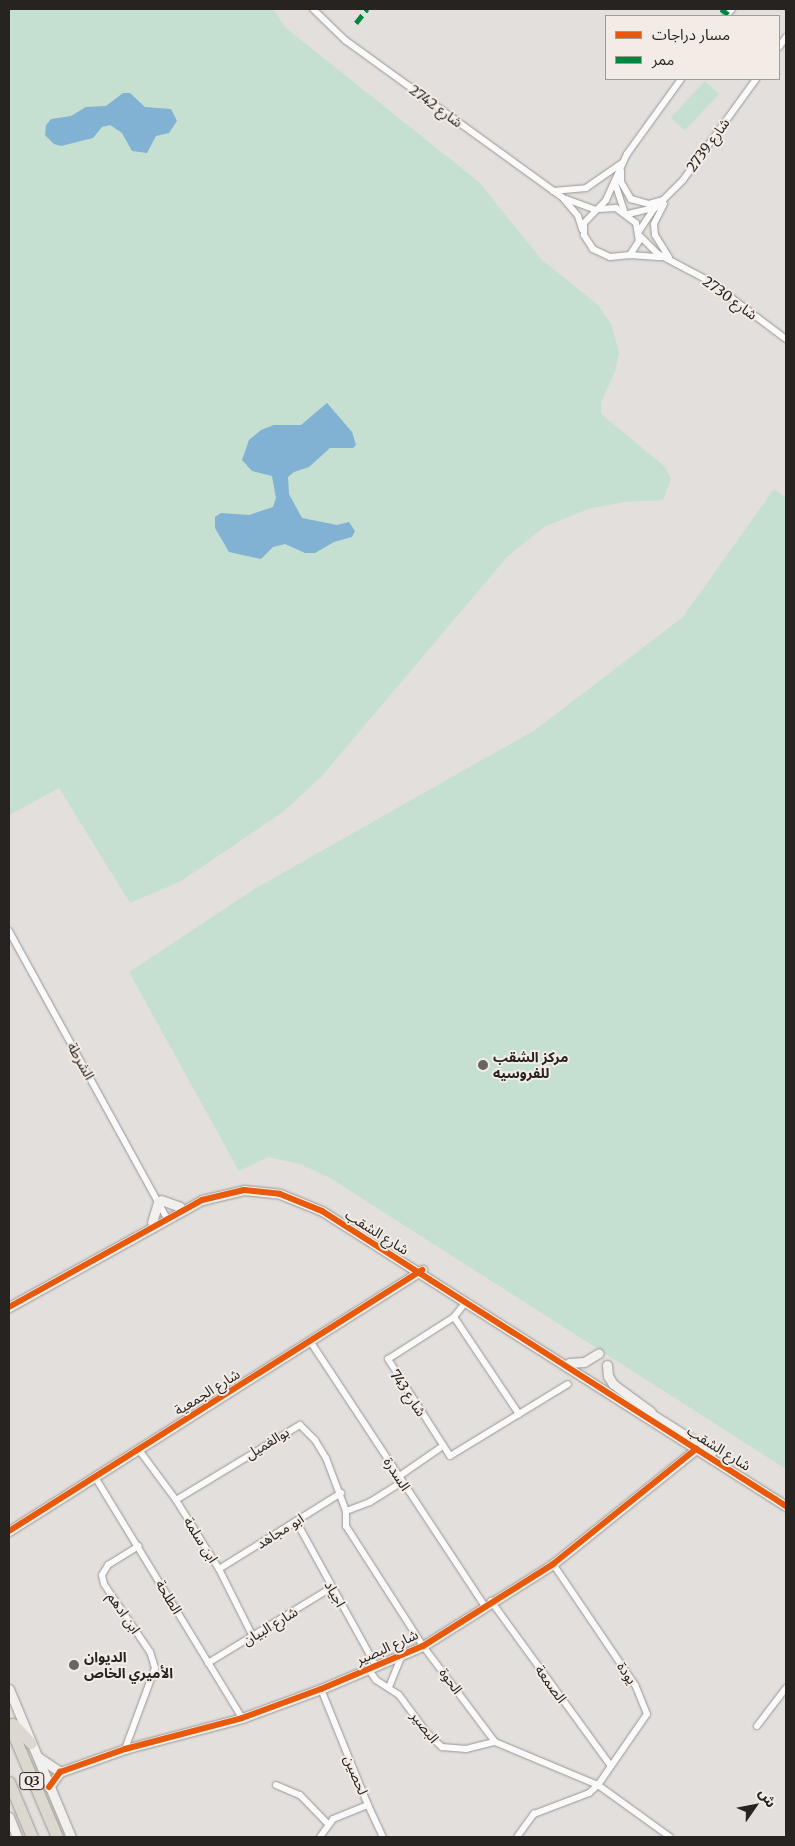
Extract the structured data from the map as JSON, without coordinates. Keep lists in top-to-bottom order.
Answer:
{
  "streets": {
    "highway": ["Q3"],
    "street": [
      "شارع 2742",
      "شارع 2739",
      "شارع 2730",
      "الشرطة",
      "شارع الشقب",
      "شارع الجمعية",
      "شارع 743",
      "بوالغميل",
      "السدرة",
      "ابو مجاهد",
      "ابن سلمة",
      "اجياد",
      "الطلحة",
      "ابن ادهم",
      "شارع البيان",
      "شارع البصير",
      "يودة",
      "الحوة",
      "الصمعة",
      "البصير",
      "لحصين"
    ]
  },
  "crossings": [
    ["شارع 2742", "شارع 2739"],
    ["شارع 2742", "شارع 2730"],
    ["شارع 2739", "شارع 2730"],
    ["الشرطة", "شارع الشقب"],
    ["شارع الشقب", "شارع الجمعية"],
    ["شارع الشقب", "شارع 743"],
    ["شارع الشقب", "شارع البصير"],
    ["شارع الجمعية", "السدرة"],
    ["شارع الجمعية", "ابن سلمة"],
    ["شارع الجمعية", "الطلحة"],
    ["بوالغميل", "ابو مجاهد"],
    ["بوالغميل", "ابن سلمة"],
    ["بوالغميل", "الحوة"],
    ["السدرة", "شارع البصير"],
    ["السدرة", "الصمعة"],
    ["ابو مجاهد", "ابن سلمة"],
    ["ابو مجاهد", "اجياد"],
    ["ابن سلمة", "شارع البيان"],
    ["اجياد", "شارع البيان"],
    ["اجياد", "شارع البصير"],
    ["اجياد", "البصير"],
    ["الطلحة", "ابن ادهم"],
    ["الطلحة", "شارع البيان"],
    ["الطلحة", "شارع البصير"],
    ["ابن ادهم", "شارع البصير"],
    ["شارع البصير", "يودة"],
    ["شارع البصير", "الحوة"],
    ["شارع البصير", "الصمعة"],
    ["شارع البصير", "البصير"],
    ["شارع البصير", "لحصين"],
    ["يودة", "الصمعة"],
    ["الحوة", "البصير"]
  ],
  "places": ["مركز الشقب للفروسيه", "الديوان الأميري الخاص"],
  "legend": ["مسار دراجات", "ممر"],
  "north": "top right"
}
